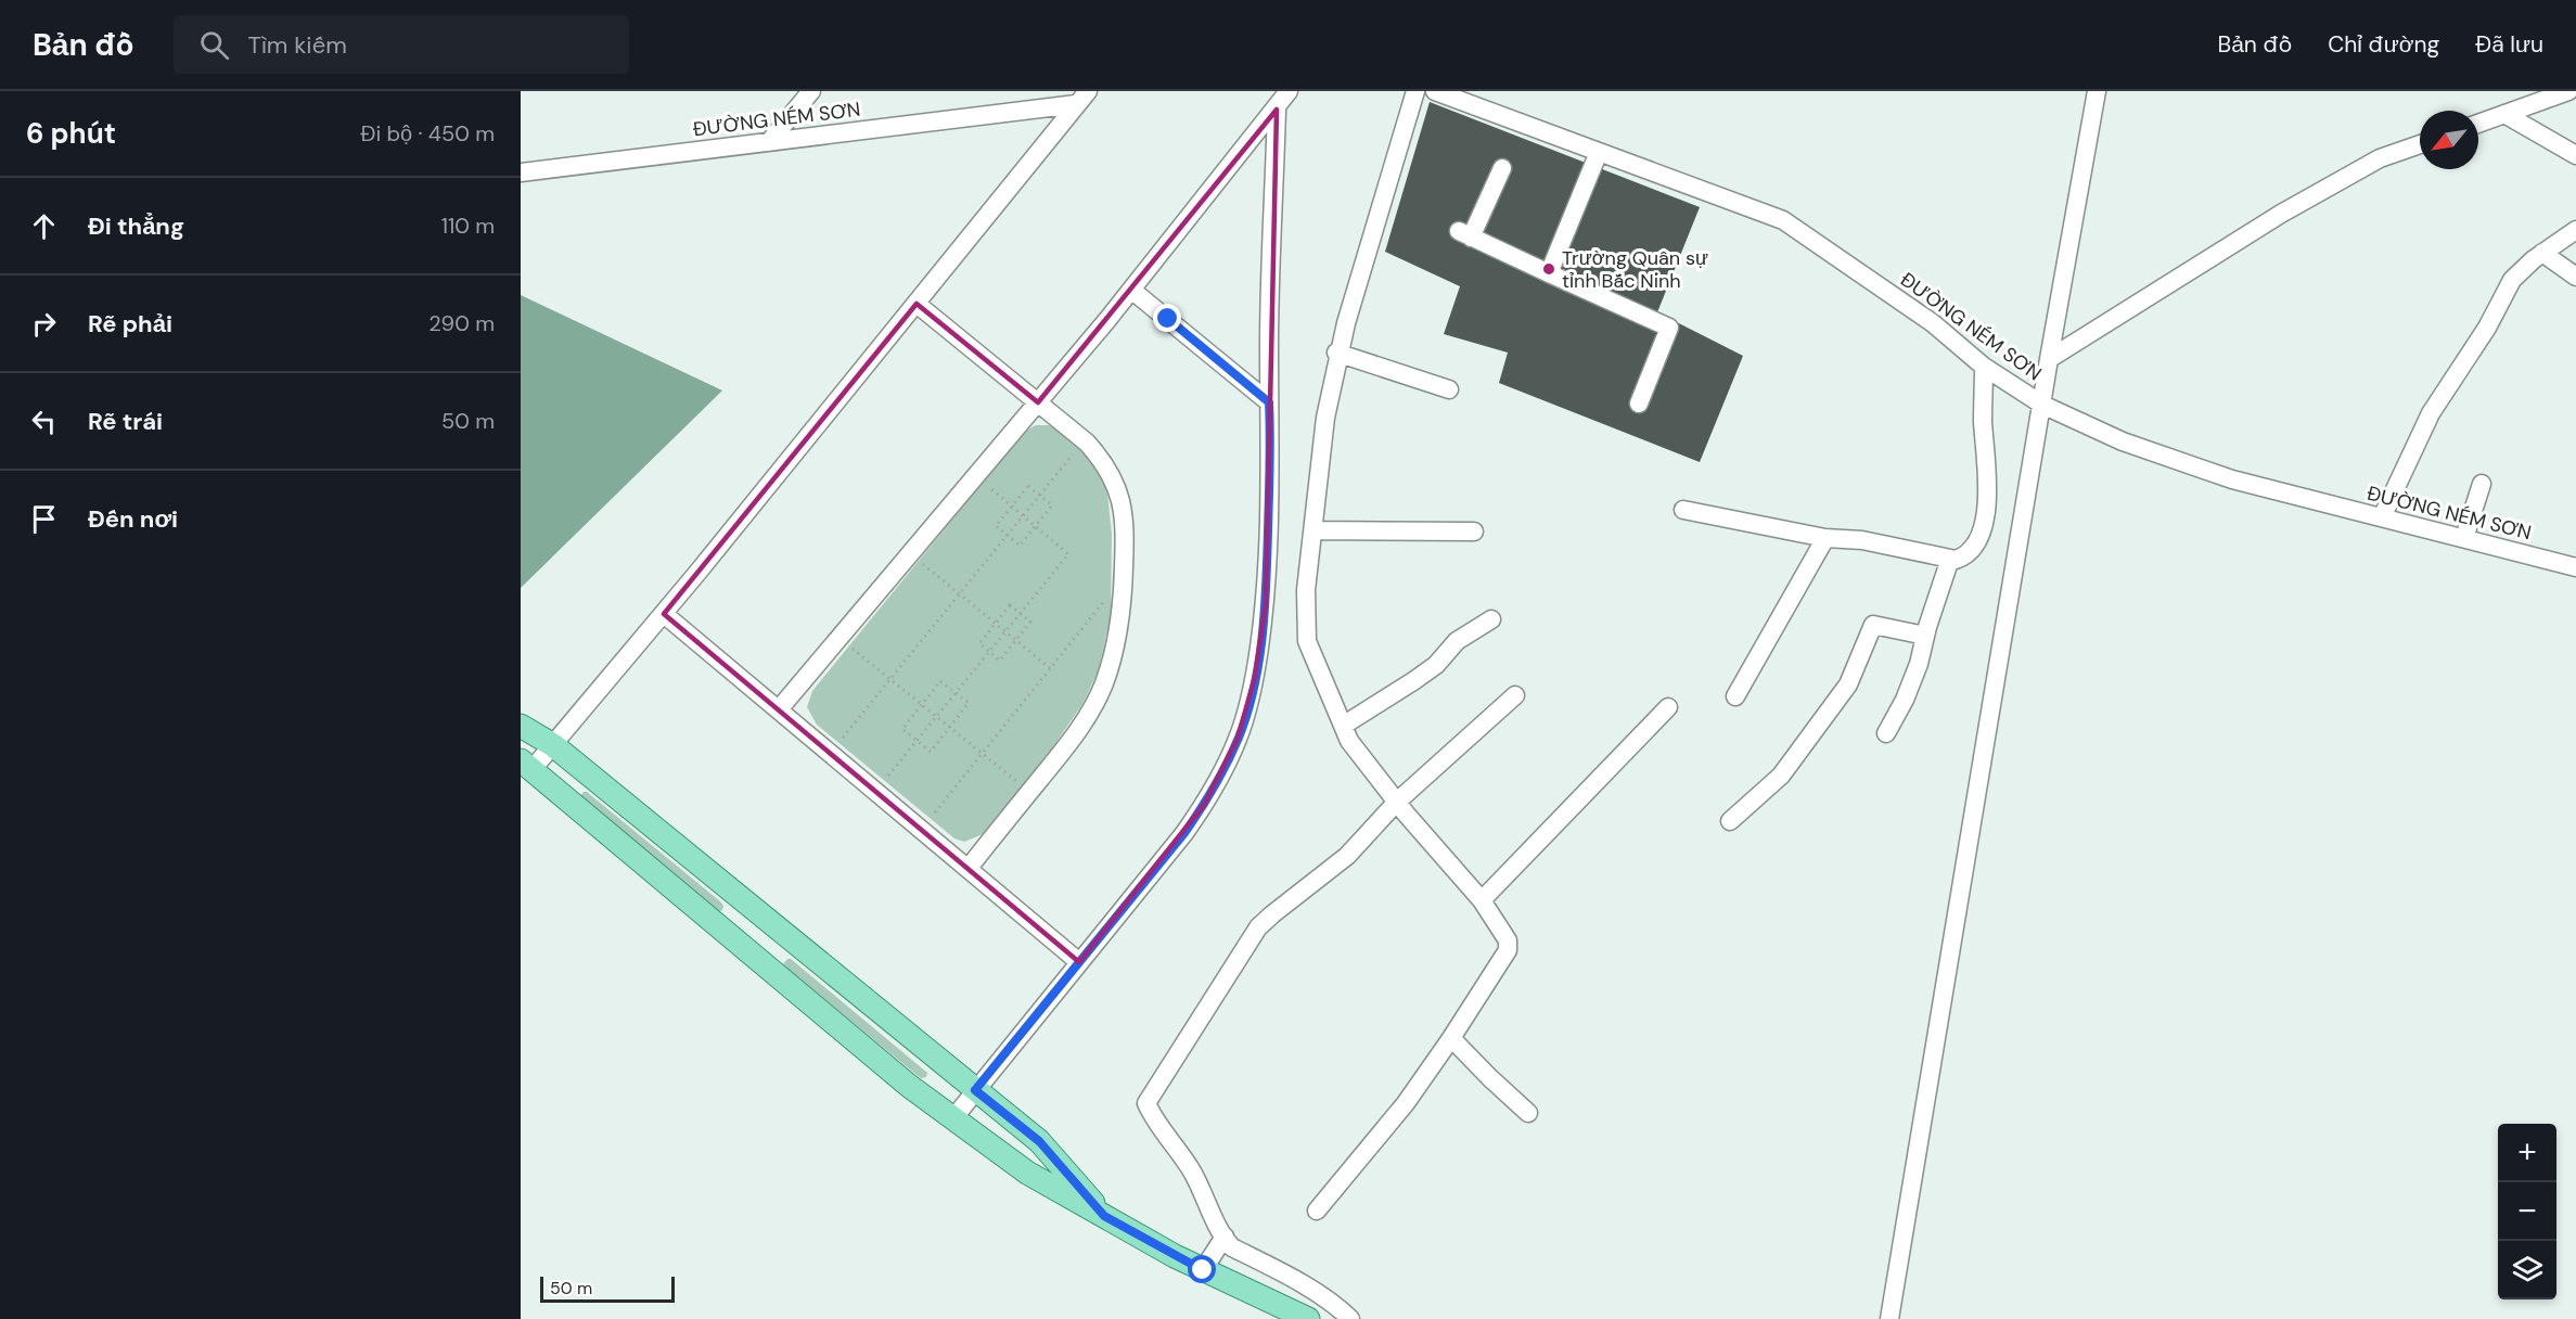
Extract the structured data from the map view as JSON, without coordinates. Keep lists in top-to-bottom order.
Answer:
{
  "streets": {
    "street": ["ĐƯỜNG NÉM SƠN"]
  },
  "places": ["Trường Quân sự tỉnh Bắc Ninh"],
  "scale_bar": "50 m",
  "north": "bottom left",
  "page": {
    "header": "Bản đồ",
    "search": "Tìm kiếm",
    "nav": ["Bản đồ", "Chỉ đường", "Đã lưu"],
    "heading": ["6 phút", "Đi bộ · 450 m"],
    "list": [
      ["Đi thẳng", "110 m"],
      ["Rẽ phải", "290 m"],
      ["Rẽ trái", "50 m"],
      "Đến nơi"
    ],
    "map_buttons": ["+", "−"],
    "scale": "50 m"
  }
}
